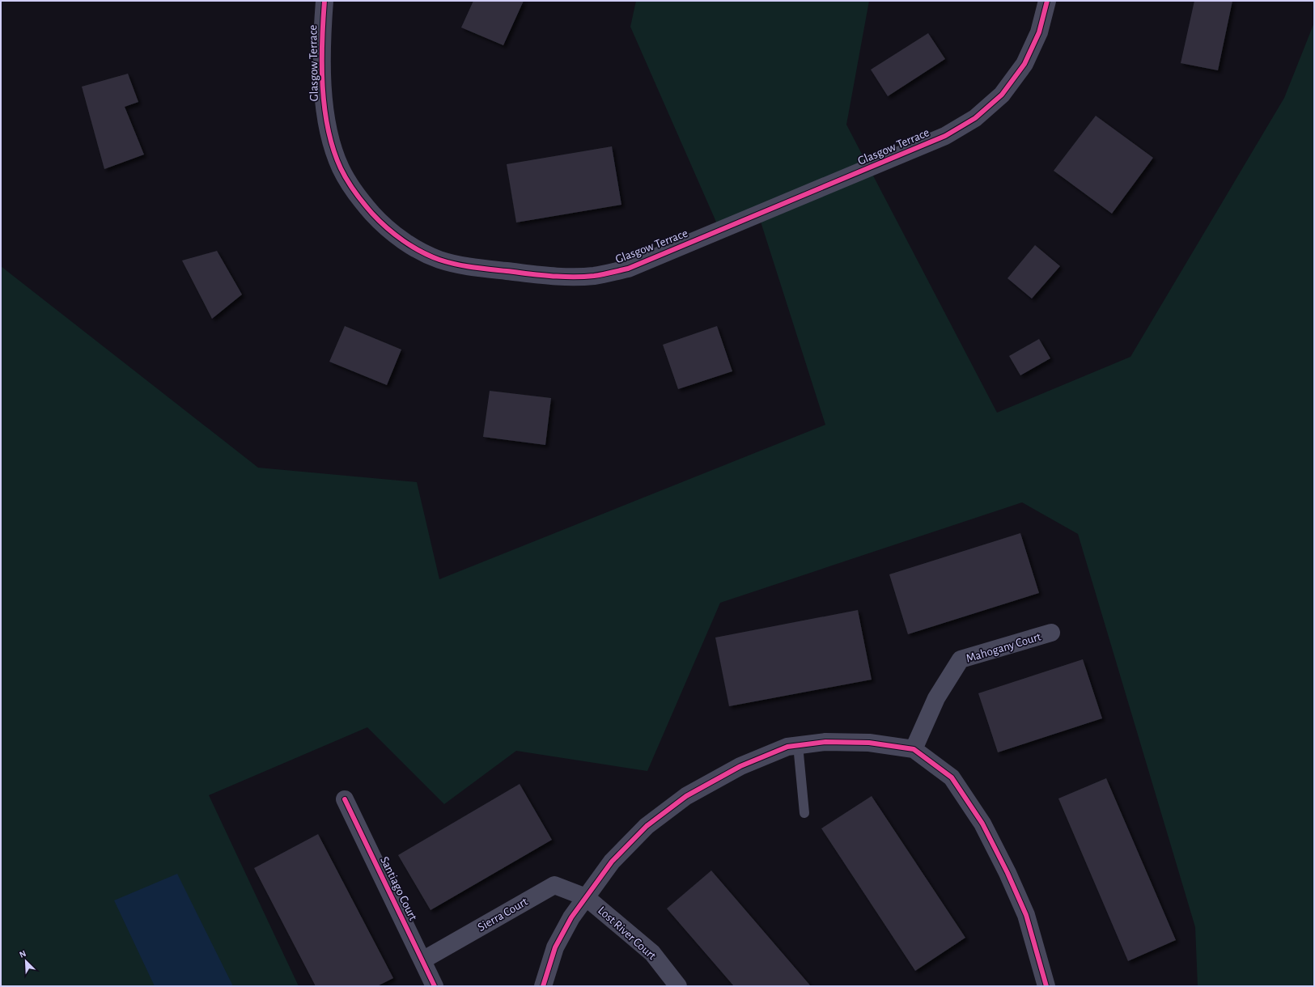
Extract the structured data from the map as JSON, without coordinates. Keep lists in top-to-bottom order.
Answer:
{
  "streets": {
    "street": [
      "Glasgow Terrace",
      "Mahogany Court",
      "Santiago Court",
      "Sierra Court",
      "Lost River Court"
    ]
  },
  "crossings": [
    ["Santiago Court", "Sierra Court"],
    ["Sierra Court", "Lost River Court"]
  ],
  "north": "top left"
}
